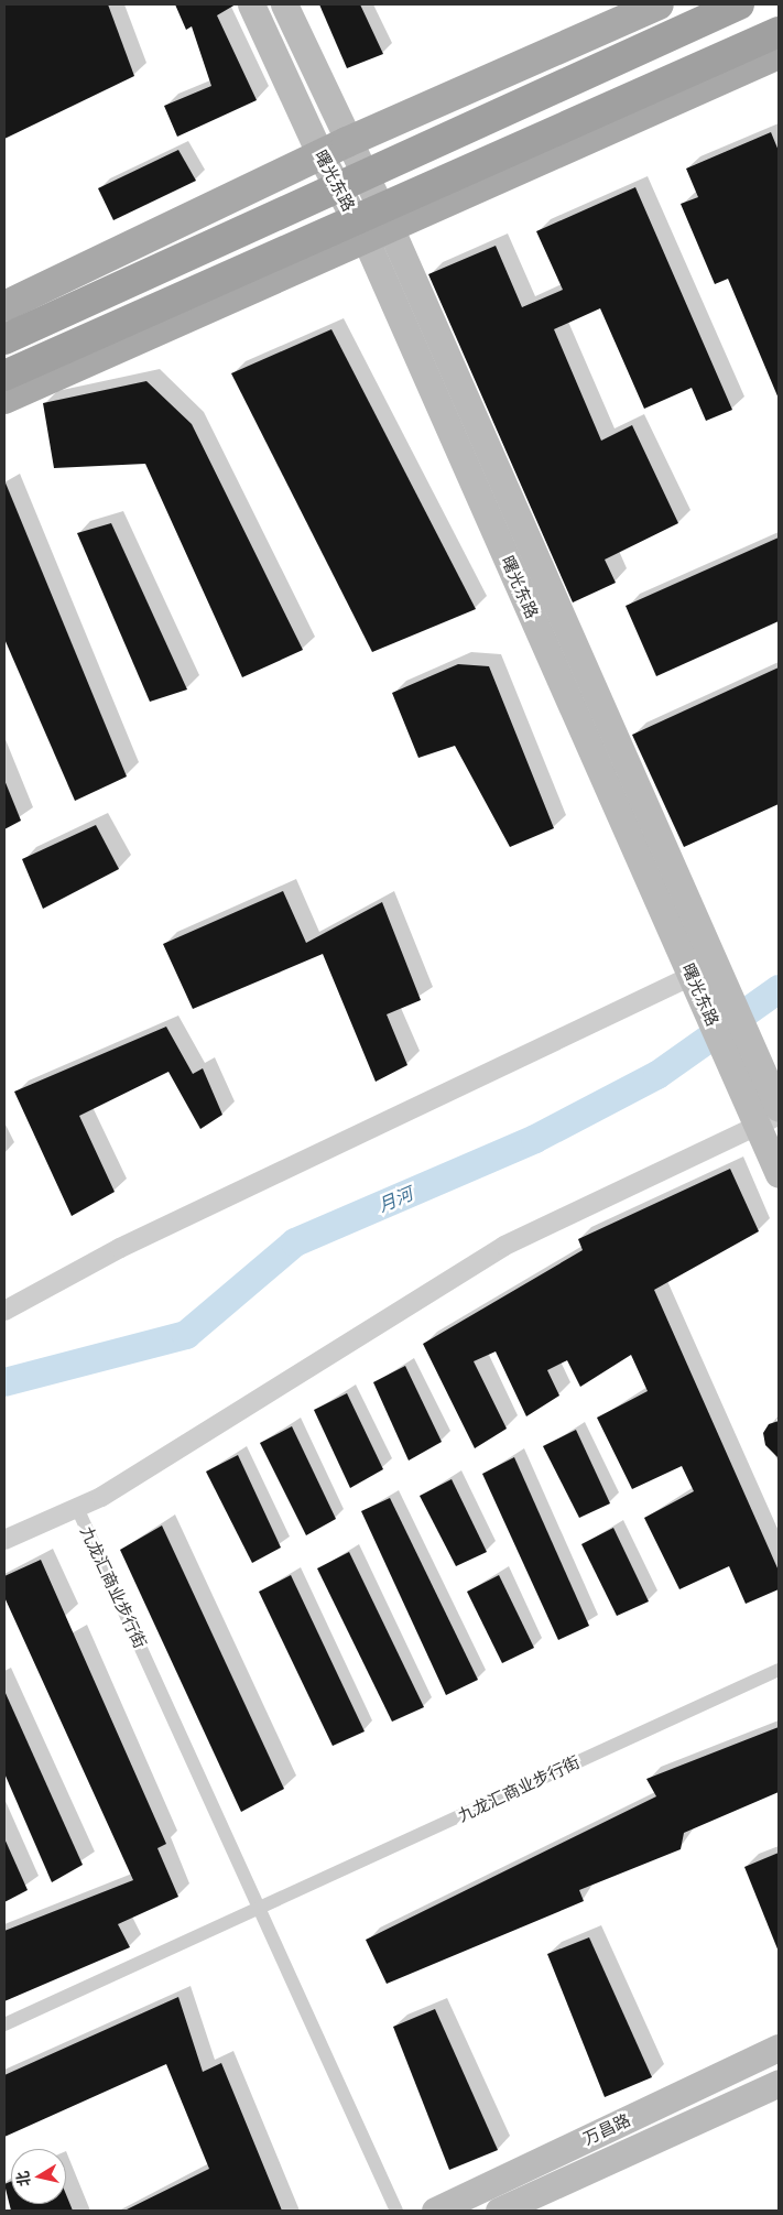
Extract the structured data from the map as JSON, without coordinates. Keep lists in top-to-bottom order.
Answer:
{
  "streets": {
    "main road": ["曙光东路", "万昌路"],
    "street": ["九龙汇商业步行街"]
  },
  "water": ["月河"],
  "north": "left"
}
